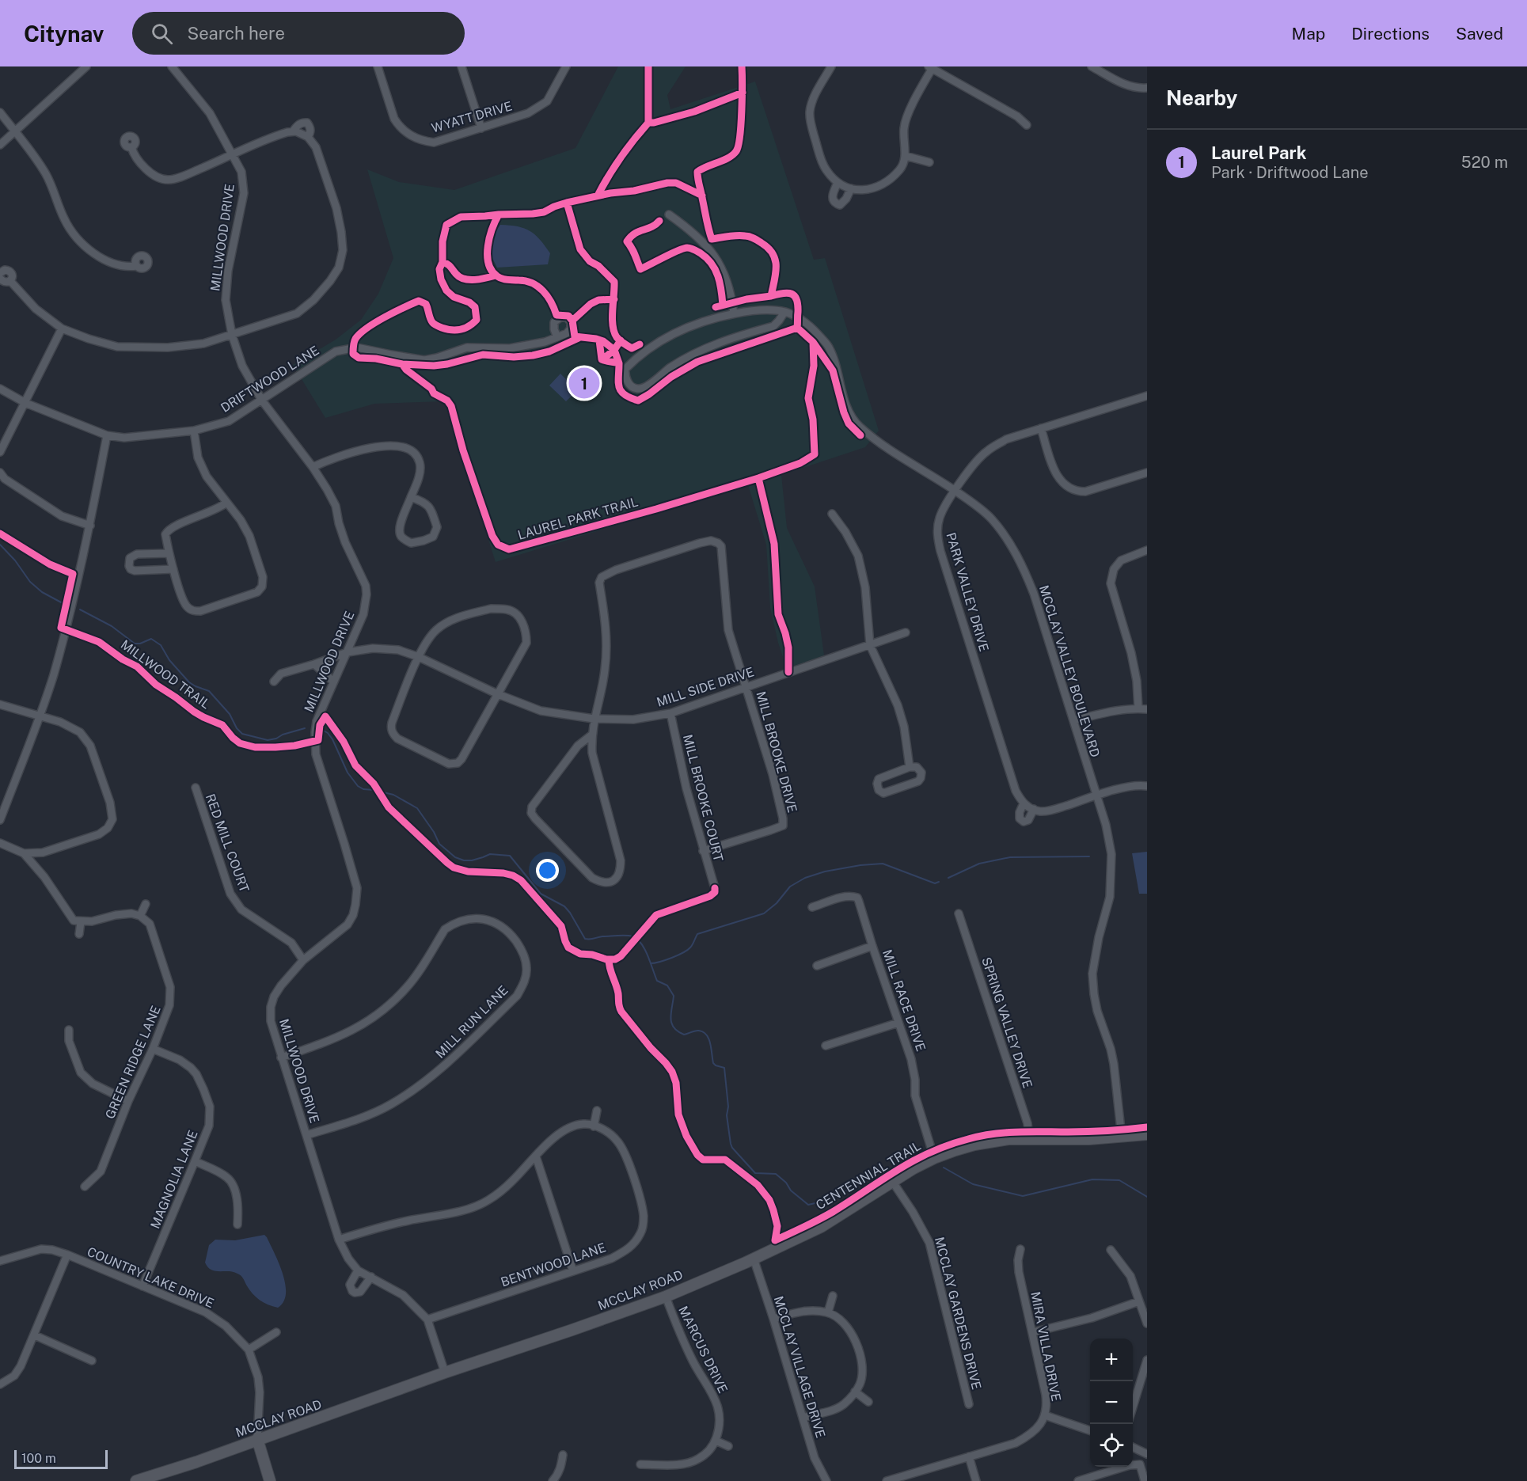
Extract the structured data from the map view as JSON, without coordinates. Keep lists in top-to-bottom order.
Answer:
{
  "streets": {
    "main road": ["MCCLAY ROAD"],
    "street": [
      "WYATT DRIVE",
      "MILLWOOD DRIVE",
      "DRIFTWOOD LANE",
      "PARK VALLEY DRIVE",
      "MCCLAY VALLEY BOULEVARD",
      "MILL SIDE DRIVE",
      "MILL BROOKE DRIVE",
      "MILL BROOKE COURT",
      "RED MILL COURT",
      "MILL RACE DRIVE",
      "MILL RUN LANE",
      "SPRING VALLEY DRIVE",
      "GREEN RIDGE LANE",
      "MAGNOLIA LANE",
      "BENTWOOD LANE",
      "COUNTRY LAKE DRIVE",
      "MCCLAY GARDENS DRIVE",
      "MIRA VILLA DRIVE",
      "MARCUS DRIVE",
      "MCCLAY VILLAGE DRIVE"
    ],
    "cycle path": ["LAUREL PARK TRAIL", "MILLWOOD TRAIL", "CENTENNIAL TRAIL"]
  },
  "crossings": [
    ["MILLWOOD DRIVE", "DRIFTWOOD LANE"],
    ["MILLWOOD DRIVE", "MILL SIDE DRIVE"],
    ["MILLWOOD DRIVE", "RED MILL COURT"],
    ["MILLWOOD DRIVE", "MILL RUN LANE"],
    ["PARK VALLEY DRIVE", "MCCLAY VALLEY BOULEVARD"],
    ["MCCLAY VALLEY BOULEVARD", "MCCLAY ROAD"],
    ["MILL SIDE DRIVE", "MILL BROOKE DRIVE"],
    ["MILL SIDE DRIVE", "MILL BROOKE COURT"],
    ["MILL BROOKE DRIVE", "MILL BROOKE COURT"],
    ["MILL RACE DRIVE", "MCCLAY ROAD"],
    ["SPRING VALLEY DRIVE", "MCCLAY ROAD"],
    ["GREEN RIDGE LANE", "MAGNOLIA LANE"],
    ["MAGNOLIA LANE", "COUNTRY LAKE DRIVE"],
    ["COUNTRY LAKE DRIVE", "MCCLAY ROAD"],
    ["MCCLAY ROAD", "MCCLAY GARDENS DRIVE"],
    ["MCCLAY ROAD", "MARCUS DRIVE"],
    ["MCCLAY ROAD", "MCCLAY VILLAGE DRIVE"]
  ],
  "scale_bar": "100 m",
  "page": {
    "header": "Citynav",
    "search": "Search here",
    "nav": ["Map", "Directions", "Saved"],
    "heading": "Nearby",
    "list": [
      {
        "mark": "1",
        "name": "Laurel Park",
        "note": "Park · Driftwood Lane",
        "value": "520 m"
      }
    ],
    "pins": "1",
    "map_buttons": ["+", "−"],
    "scale": "100 m"
  }
}
